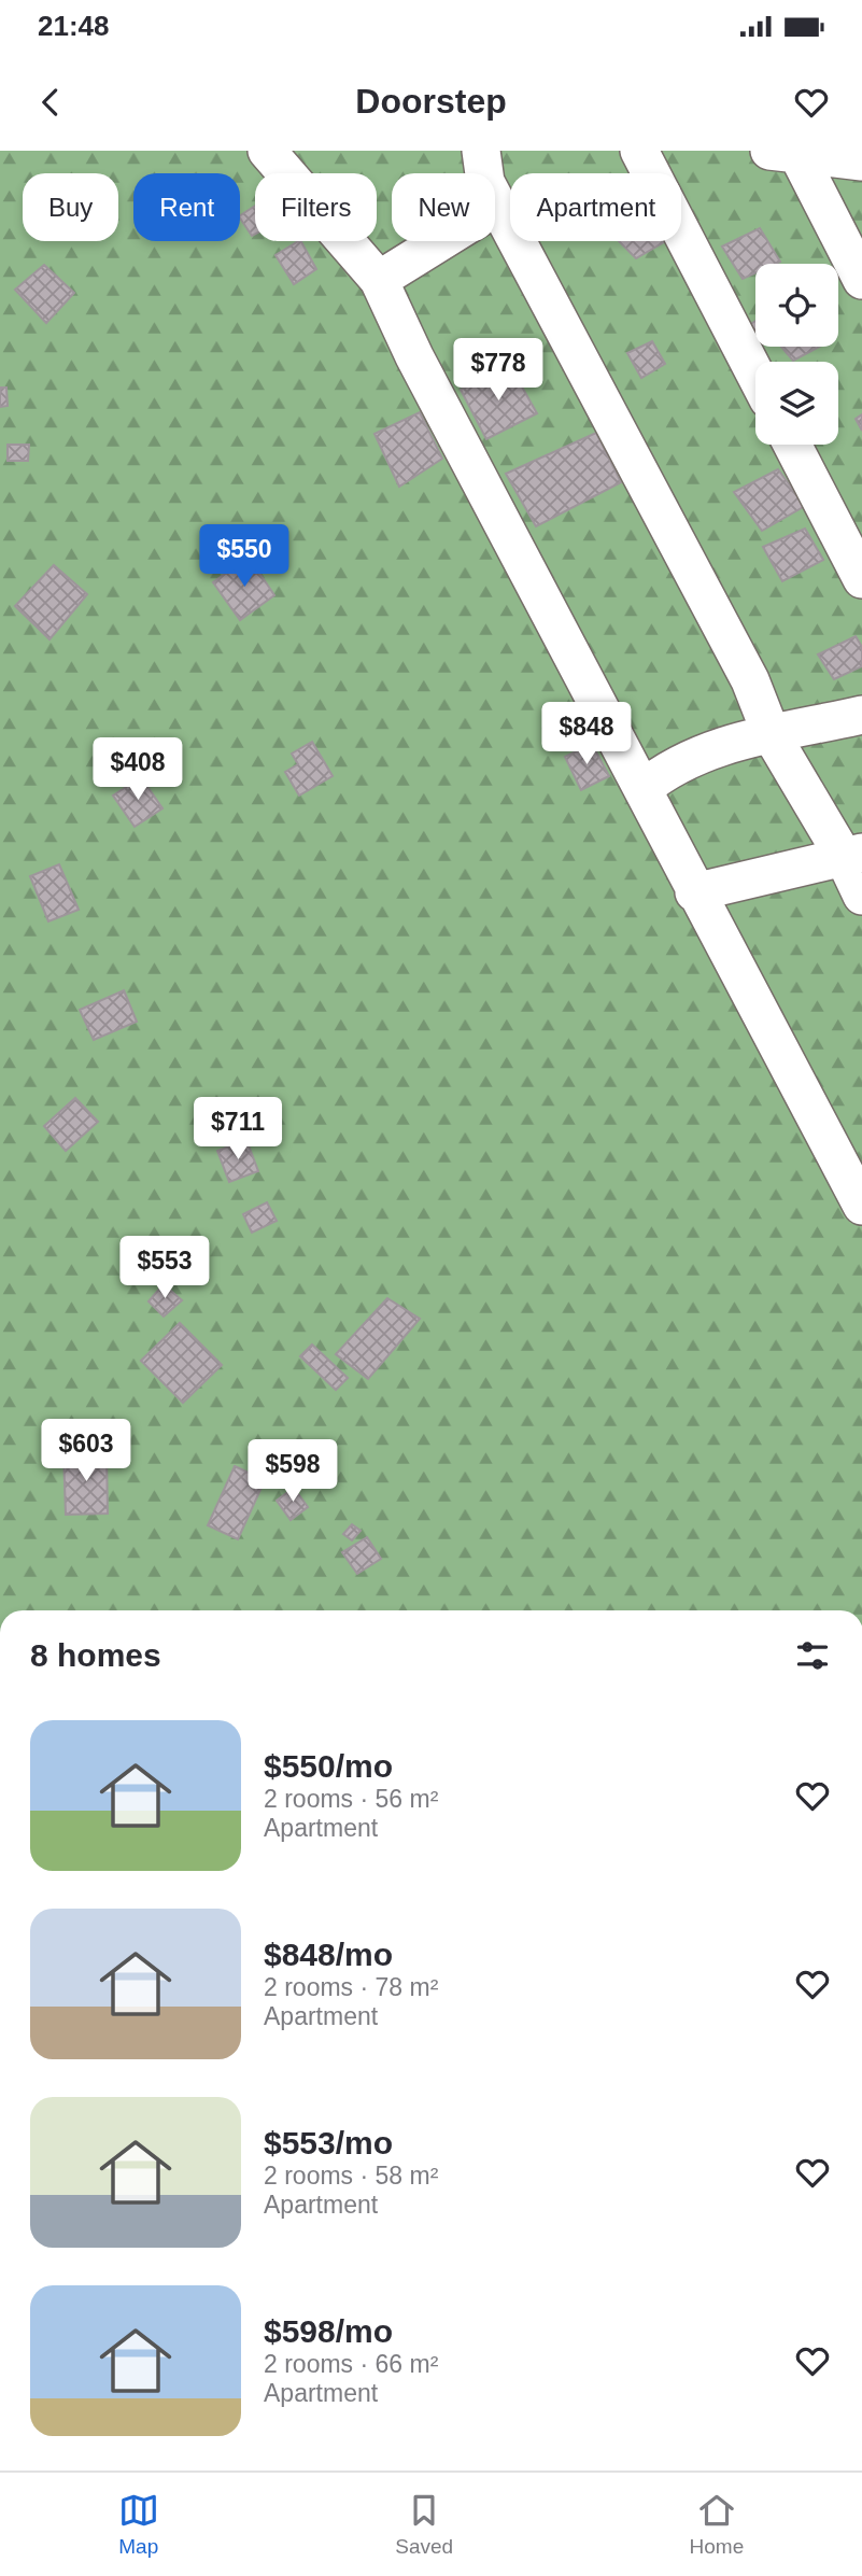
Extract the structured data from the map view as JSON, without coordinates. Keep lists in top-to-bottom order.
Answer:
{
  "page": {
    "status": "21:48",
    "header": "Doorstep",
    "chip": [
      "Buy",
      "Rent",
      "Filters",
      "New",
      "Apartment"
    ],
    "price": [
      "$778",
      "$550",
      "$848",
      "$408",
      "$711",
      "$553",
      "$603",
      "$598"
    ],
    "heading": "8 homes",
    "list": [
      {
        "name": "$550/mo",
        "note": "2 rooms · 56 m² · Apartment"
      },
      {
        "name": "$848/mo",
        "note": "2 rooms · 78 m² · Apartment"
      },
      {
        "name": "$553/mo",
        "note": "2 rooms · 58 m² · Apartment"
      },
      {
        "name": "$598/mo",
        "note": "2 rooms · 66 m² · Apartment"
      }
    ],
    "tabs": ["Map", "Saved", "Home"]
  }
}
